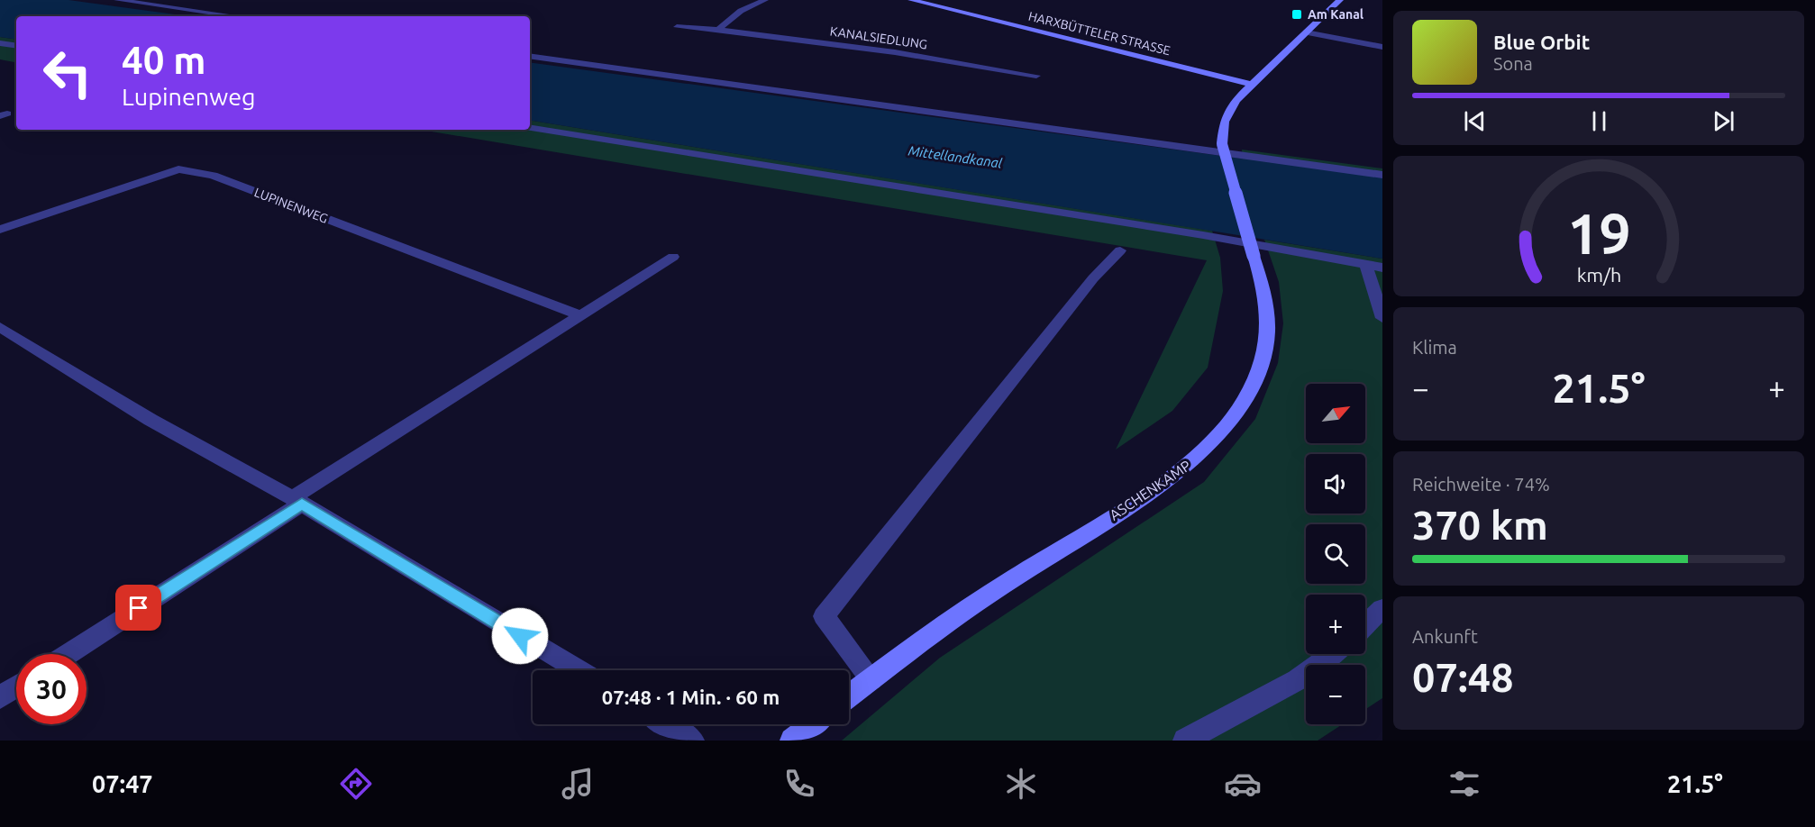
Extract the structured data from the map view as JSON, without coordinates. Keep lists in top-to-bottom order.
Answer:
{
  "streets": {
    "street": [
      "HARXBÜTTELER STRASSE",
      "KANALSIEDLUNG",
      "LUPINENWEG",
      "ASCHENKAMP"
    ]
  },
  "crossings": [
    ["HARXBÜTTELER STRASSE", "ASCHENKAMP"]
  ],
  "water": ["Mittellandkanal"],
  "places": {
    "transit": ["Am Kanal"]
  },
  "north": "top right",
  "page": {
    "turn": ["40 m", "Lupinenweg"],
    "song": ["Blue Orbit", "Sona"],
    "tile": [
      "Klima",
      ["Reichweite · 74%", "370 km"],
      ["Ankunft", "07:48"]
    ],
    "heat": ["−", "21.5°", "+"],
    "map_buttons": ["+", "−"],
    "limit": "30",
    "trip": "07:48 · 1 Min. · 60 m",
    "tabs": ["07:47", "21.5°"],
    "gauge": ["19", "km/h"]
  }
}
